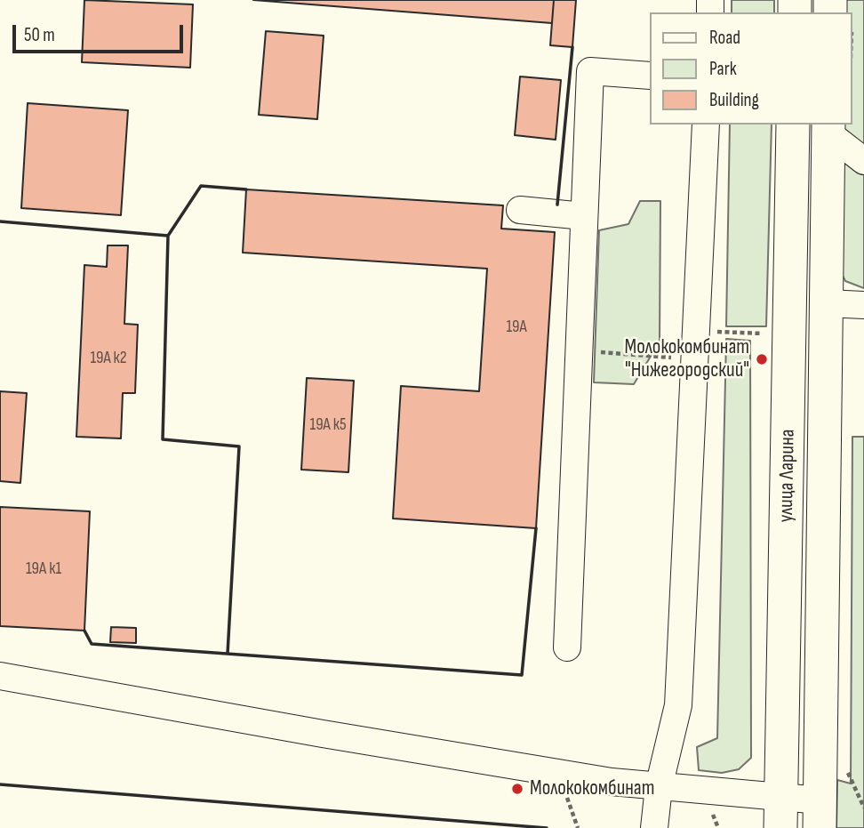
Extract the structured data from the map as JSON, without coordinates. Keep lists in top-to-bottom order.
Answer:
{
  "streets": {
    "main road": ["улица Ларина"]
  },
  "places": ["Молококомбинат \"Нижегородский\"", "Молококомбинат"],
  "house_numbers": [
    "19А",
    "19А к2",
    "19А к5",
    "19А к1"
  ],
  "legend": ["Road", "Park", "Building"],
  "scale_bar": "50 m"
}
